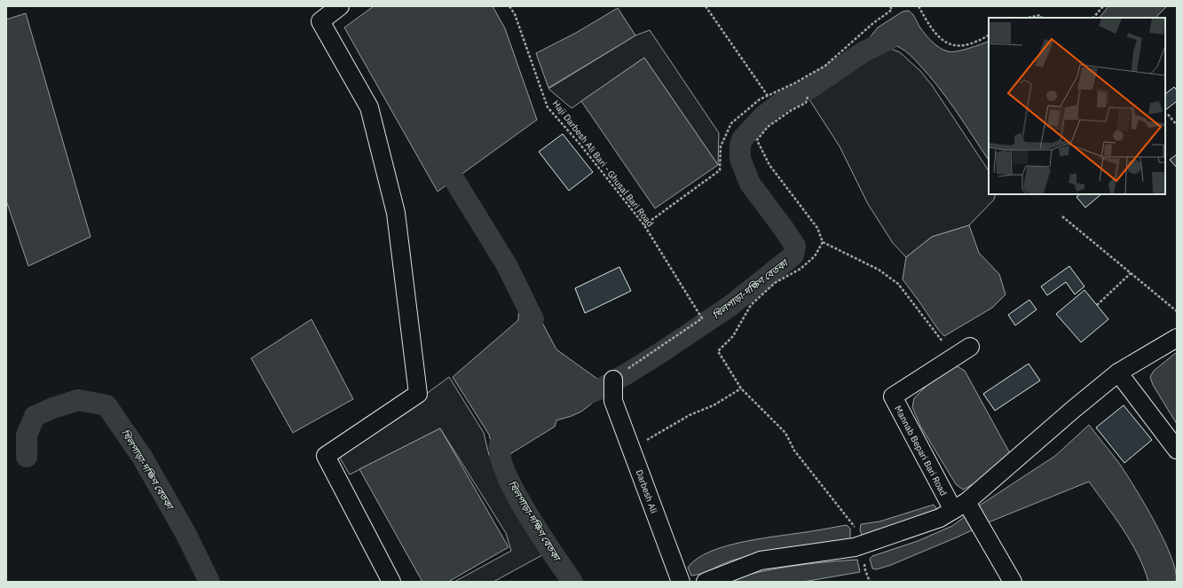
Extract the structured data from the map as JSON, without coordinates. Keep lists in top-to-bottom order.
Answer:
{
  "streets": {
    "street": ["Mannab Bepari Bari Road", "Darbesh Ali"],
    "path": ["Haji Darbesh Ali Bari - Ghusal Bari Road"]
  },
  "crossings": [
    ["Haji Darbesh Ali Bari - Ghusal Bari Road", "Darbesh Ali"]
  ],
  "water": ["খিলপাড়া-দক্ষিণ বেতকা"]
}
